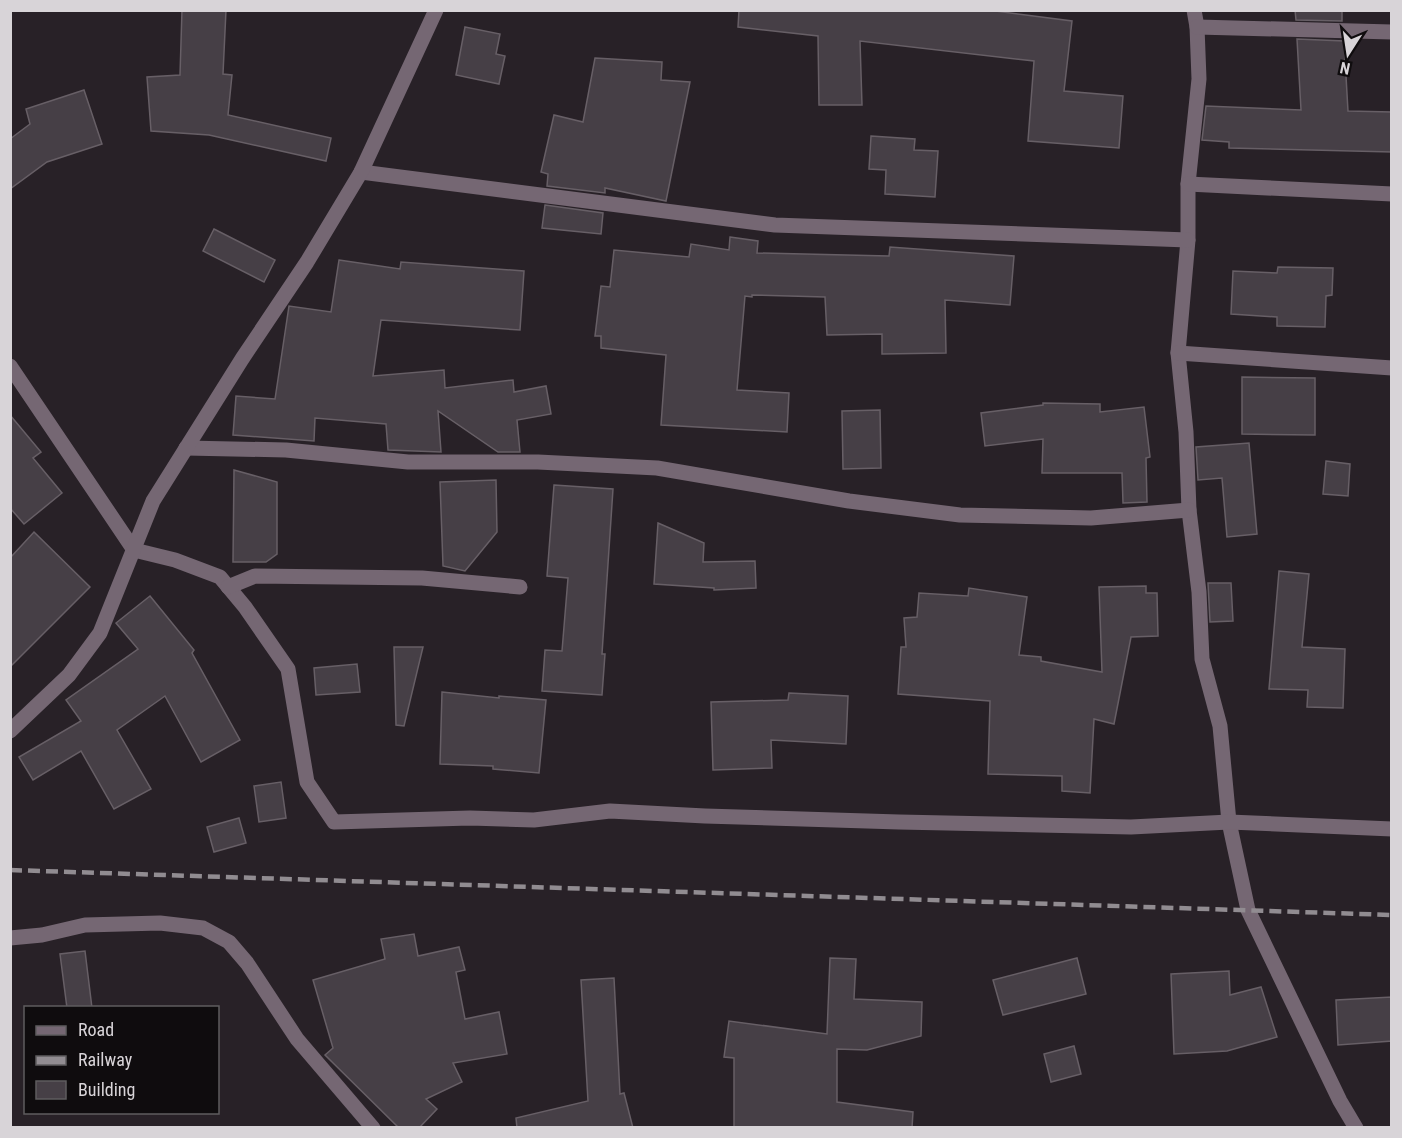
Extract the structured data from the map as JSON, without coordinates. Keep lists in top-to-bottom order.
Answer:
{
  "legend": ["Road", "Railway", "Building"],
  "north": "bottom"
}
